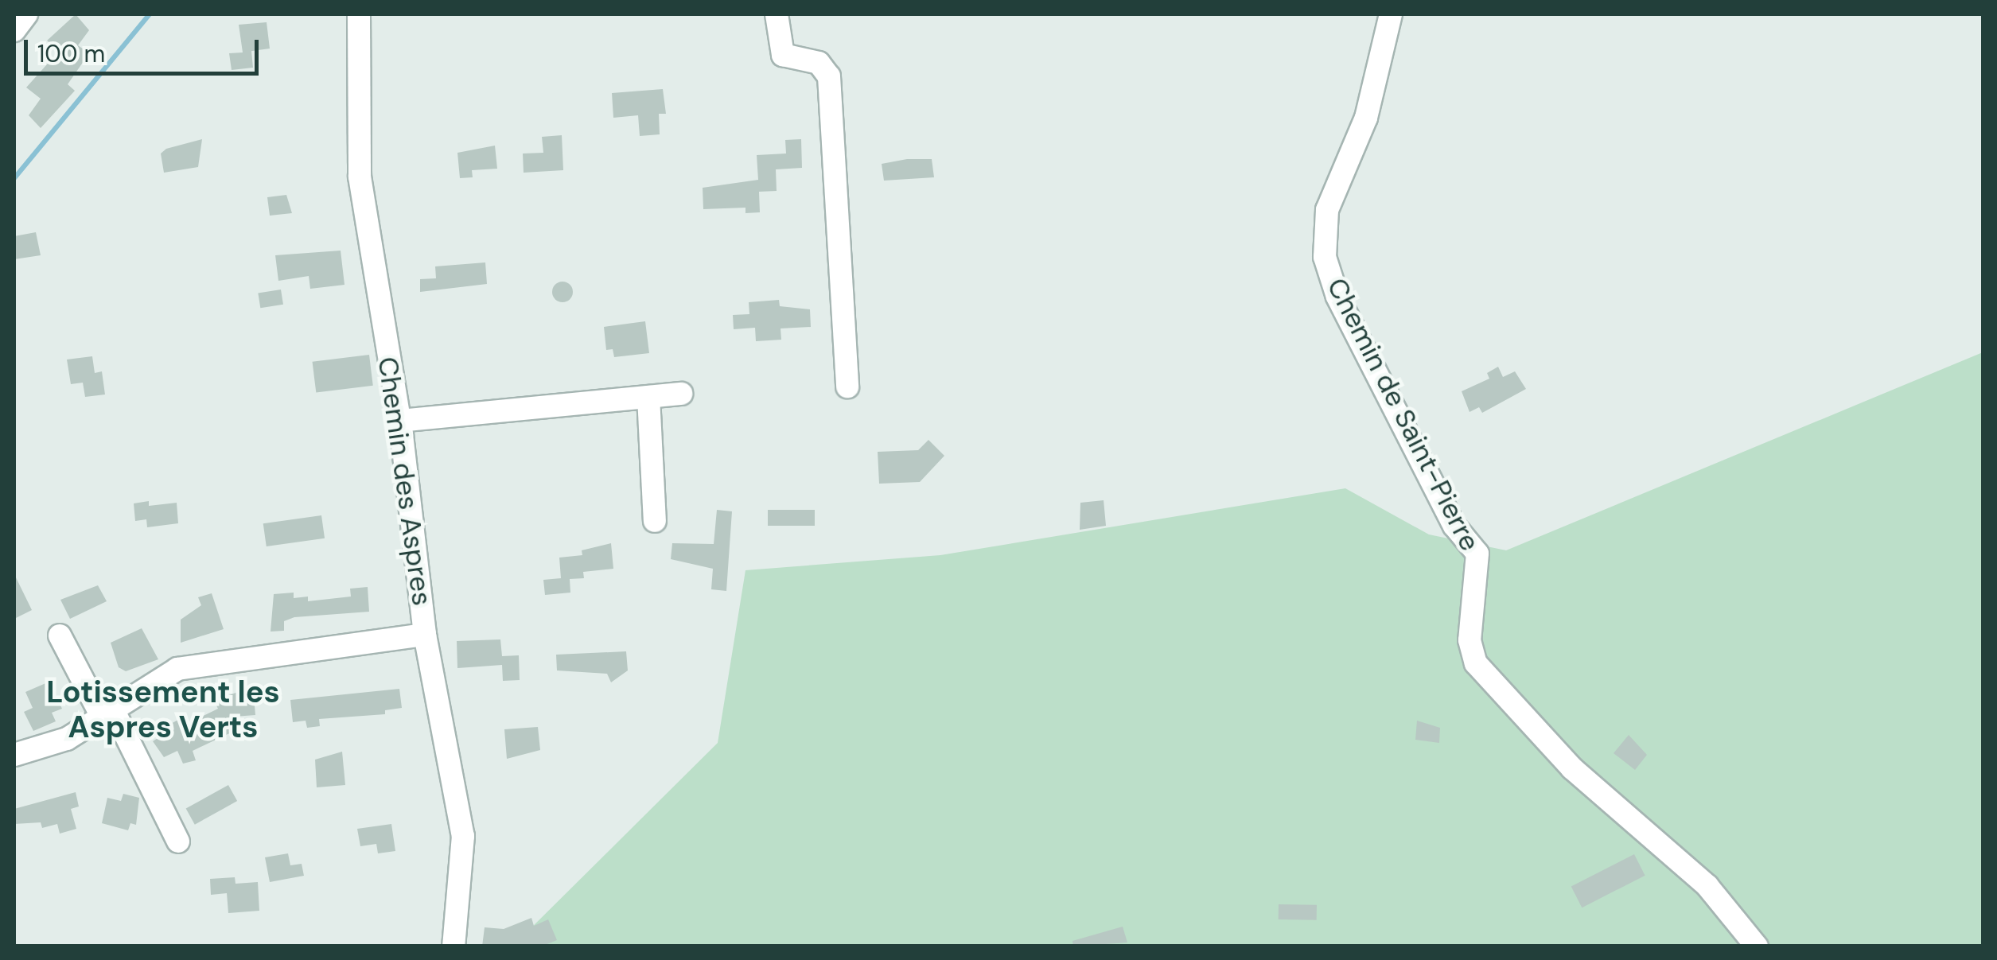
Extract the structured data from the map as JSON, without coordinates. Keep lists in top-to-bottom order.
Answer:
{
  "streets": {
    "street": ["Chemin de Saint-Pierre", "Chemin des Aspres"]
  },
  "districts": ["Lotissement les Aspres Verts"],
  "scale_bar": "100 m"
}
